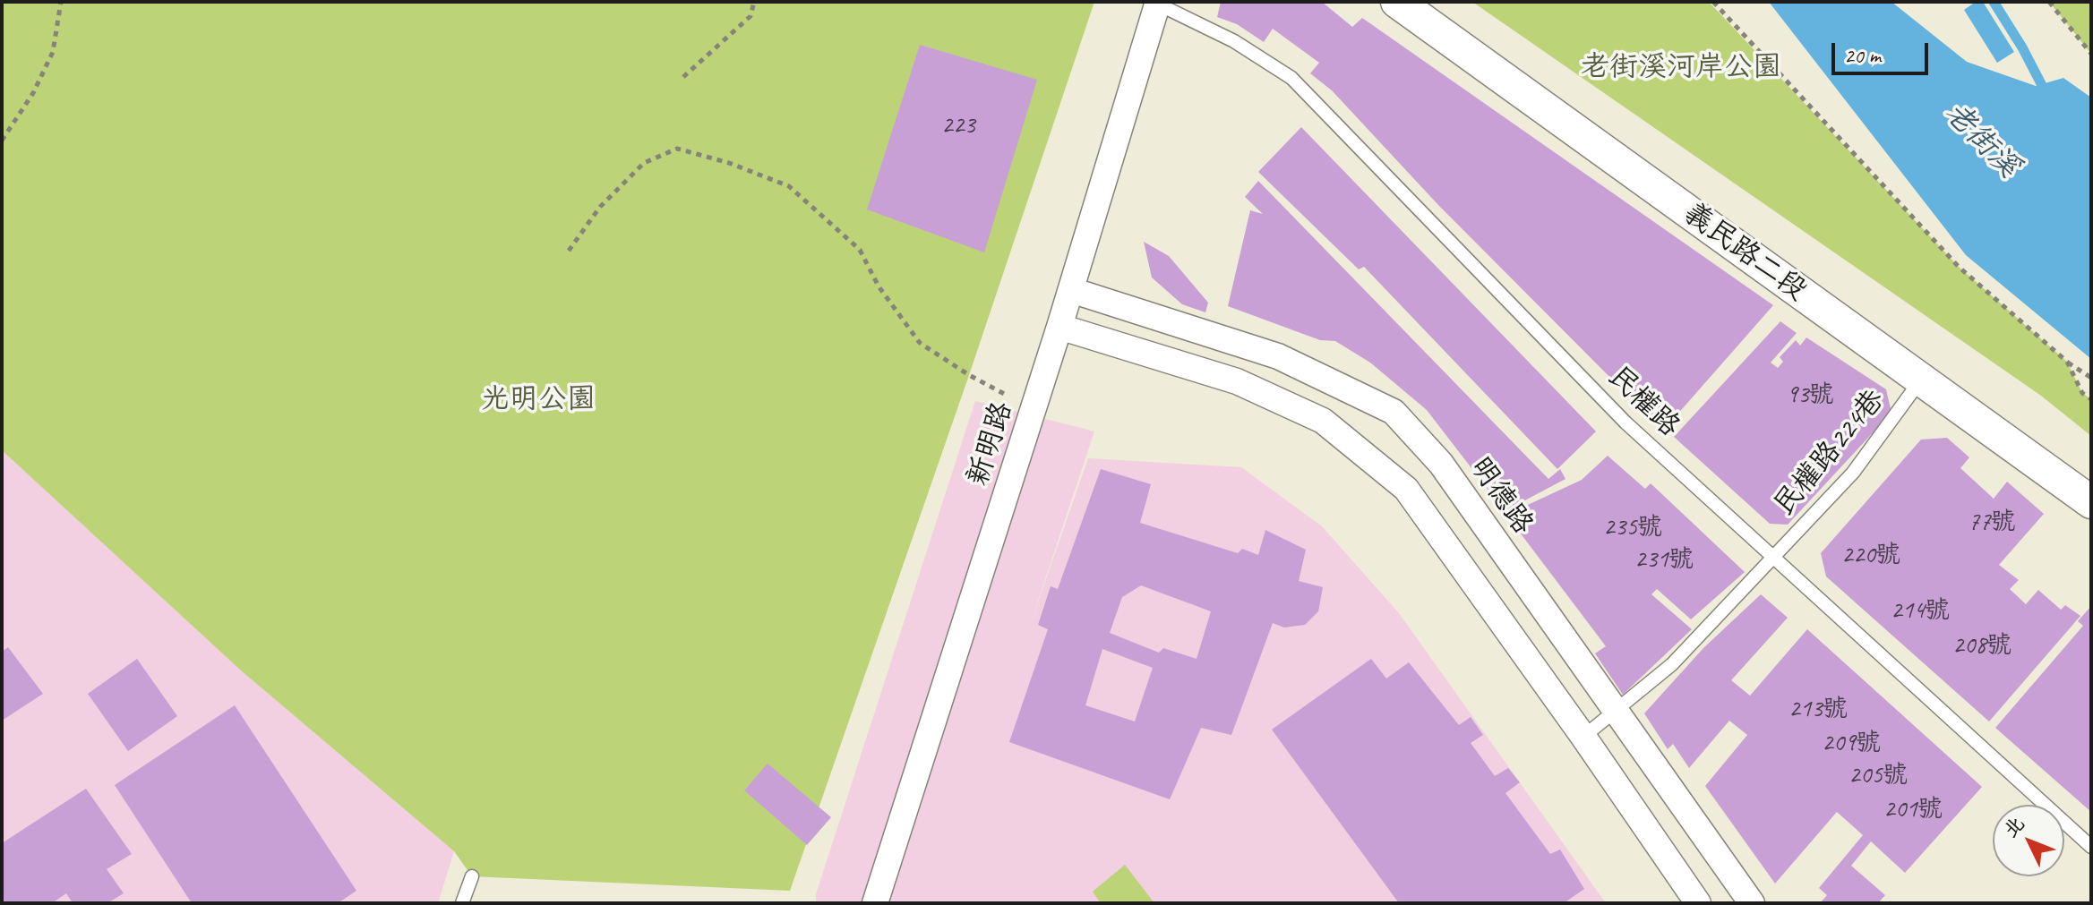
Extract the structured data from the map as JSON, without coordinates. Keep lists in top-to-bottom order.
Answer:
{
  "streets": {
    "street": ["義民路二段", "新明路", "明德路"],
    "lane": ["民權路", "民權路224巷"]
  },
  "crossings": [
    ["義民路二段", "民權路224巷"],
    ["民權路", "新明路"],
    ["民權路", "民權路224巷"],
    ["新明路", "明德路"],
    ["民權路224巷", "明德路"]
  ],
  "water": ["老街溪"],
  "parks": ["老街溪河岸公園", "光明公園"],
  "house_numbers": [
    "223",
    "93號",
    "77號",
    "235號",
    "220號",
    "231號",
    "214號",
    "208號",
    "213號",
    "209號",
    "205號",
    "201號"
  ],
  "scale_bar": "20 m",
  "north": "top left"
}
